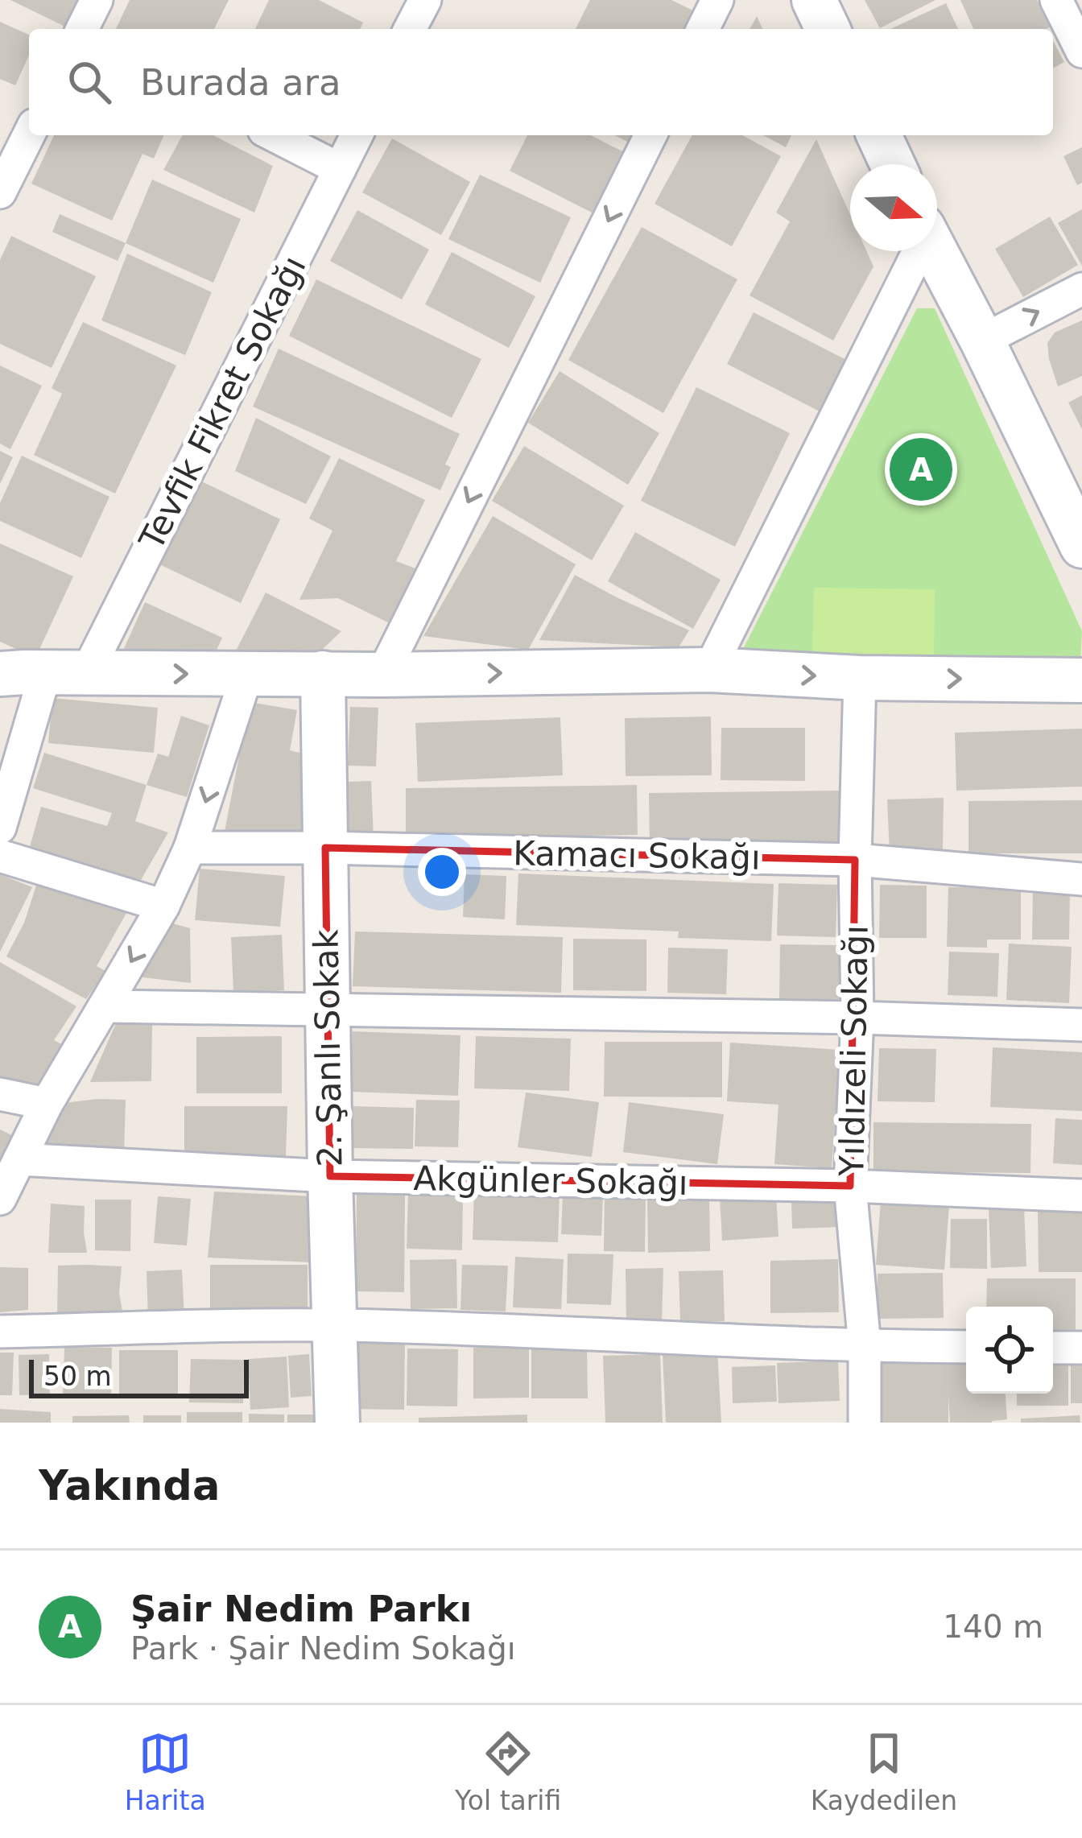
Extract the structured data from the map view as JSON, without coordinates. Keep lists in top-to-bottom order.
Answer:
{
  "streets": {
    "street": [
      "Tevfik Fikret Sokağı",
      "Kamacı Sokağı",
      "2. Şanlı Sokak",
      "Yıldızeli Sokağı",
      "Akgünler Sokağı"
    ]
  },
  "crossings": [
    ["Kamacı Sokağı", "2. Şanlı Sokak"],
    ["Kamacı Sokağı", "Yıldızeli Sokağı"],
    ["2. Şanlı Sokak", "Akgünler Sokağı"],
    ["Yıldızeli Sokağı", "Akgünler Sokağı"]
  ],
  "scale_bar": "50 m",
  "north": "right",
  "page": {
    "search": "Burada ara",
    "pins": "A",
    "scale": "50 m",
    "heading": "Yakında",
    "list": [
      {
        "mark": "A",
        "name": "Şair Nedim Parkı",
        "note": "Park · Şair Nedim Sokağı",
        "value": "140 m"
      }
    ],
    "nav": ["Harita", "Yol tarifi", "Kaydedilen"]
  }
}
